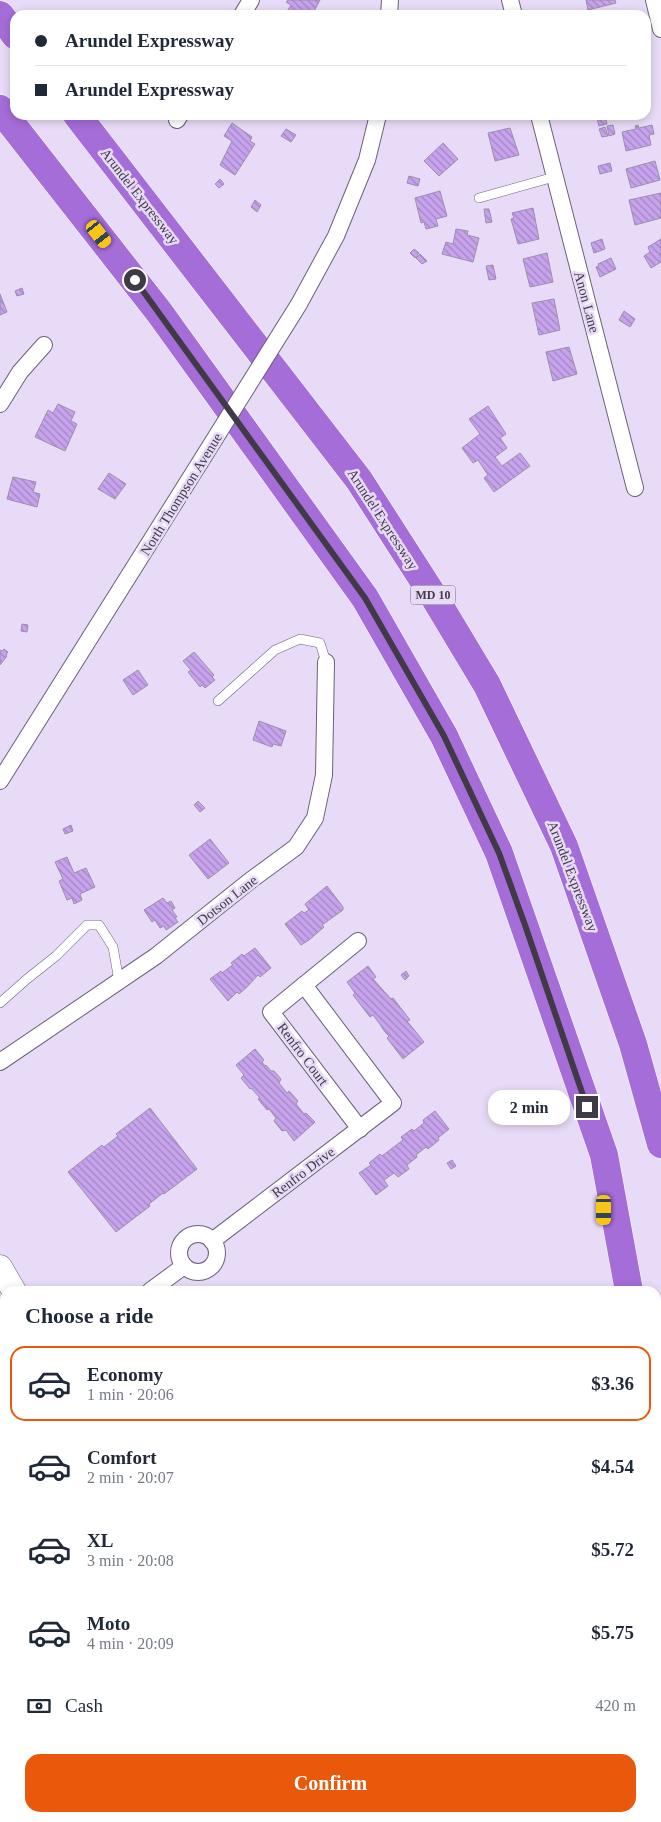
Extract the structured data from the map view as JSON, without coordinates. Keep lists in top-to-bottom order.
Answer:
{
  "streets": {
    "highway": ["Arundel Expressway", "MD 10"],
    "street": [
      "Anon Lane",
      "North Thompson Avenue",
      "Dotson Lane",
      "Renfro Court",
      "Renfro Drive"
    ]
  },
  "crossings": [
    ["Renfro Court", "Renfro Drive"]
  ],
  "page": {
    "banner": ["Arundel Expressway", "Arundel Expressway"],
    "bubble": "2 min",
    "heading": "Choose a ride",
    "list": [
      {
        "name": "Economy",
        "note": "1 min · 20:06",
        "value": "$3.36"
      },
      {
        "name": "Comfort",
        "note": "2 min · 20:07",
        "value": "$4.54"
      },
      {
        "name": "XL",
        "note": "3 min · 20:08",
        "value": "$5.72"
      },
      {
        "name": "Moto",
        "note": "4 min · 20:09",
        "value": "$5.75"
      }
    ],
    "pay": ["Cash", "420 m"],
    "buttons": "Confirm"
  }
}
